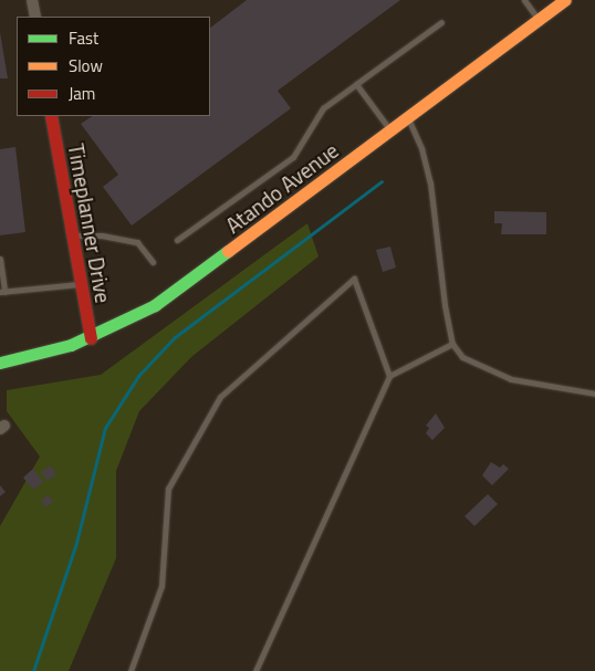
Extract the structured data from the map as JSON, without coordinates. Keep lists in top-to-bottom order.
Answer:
{
  "streets": {
    "main road": ["Atando Avenue", "Timeplanner Drive"]
  },
  "crossings": [
    ["Atando Avenue", "Timeplanner Drive"]
  ],
  "legend": ["Fast", "Slow", "Jam"]
}
